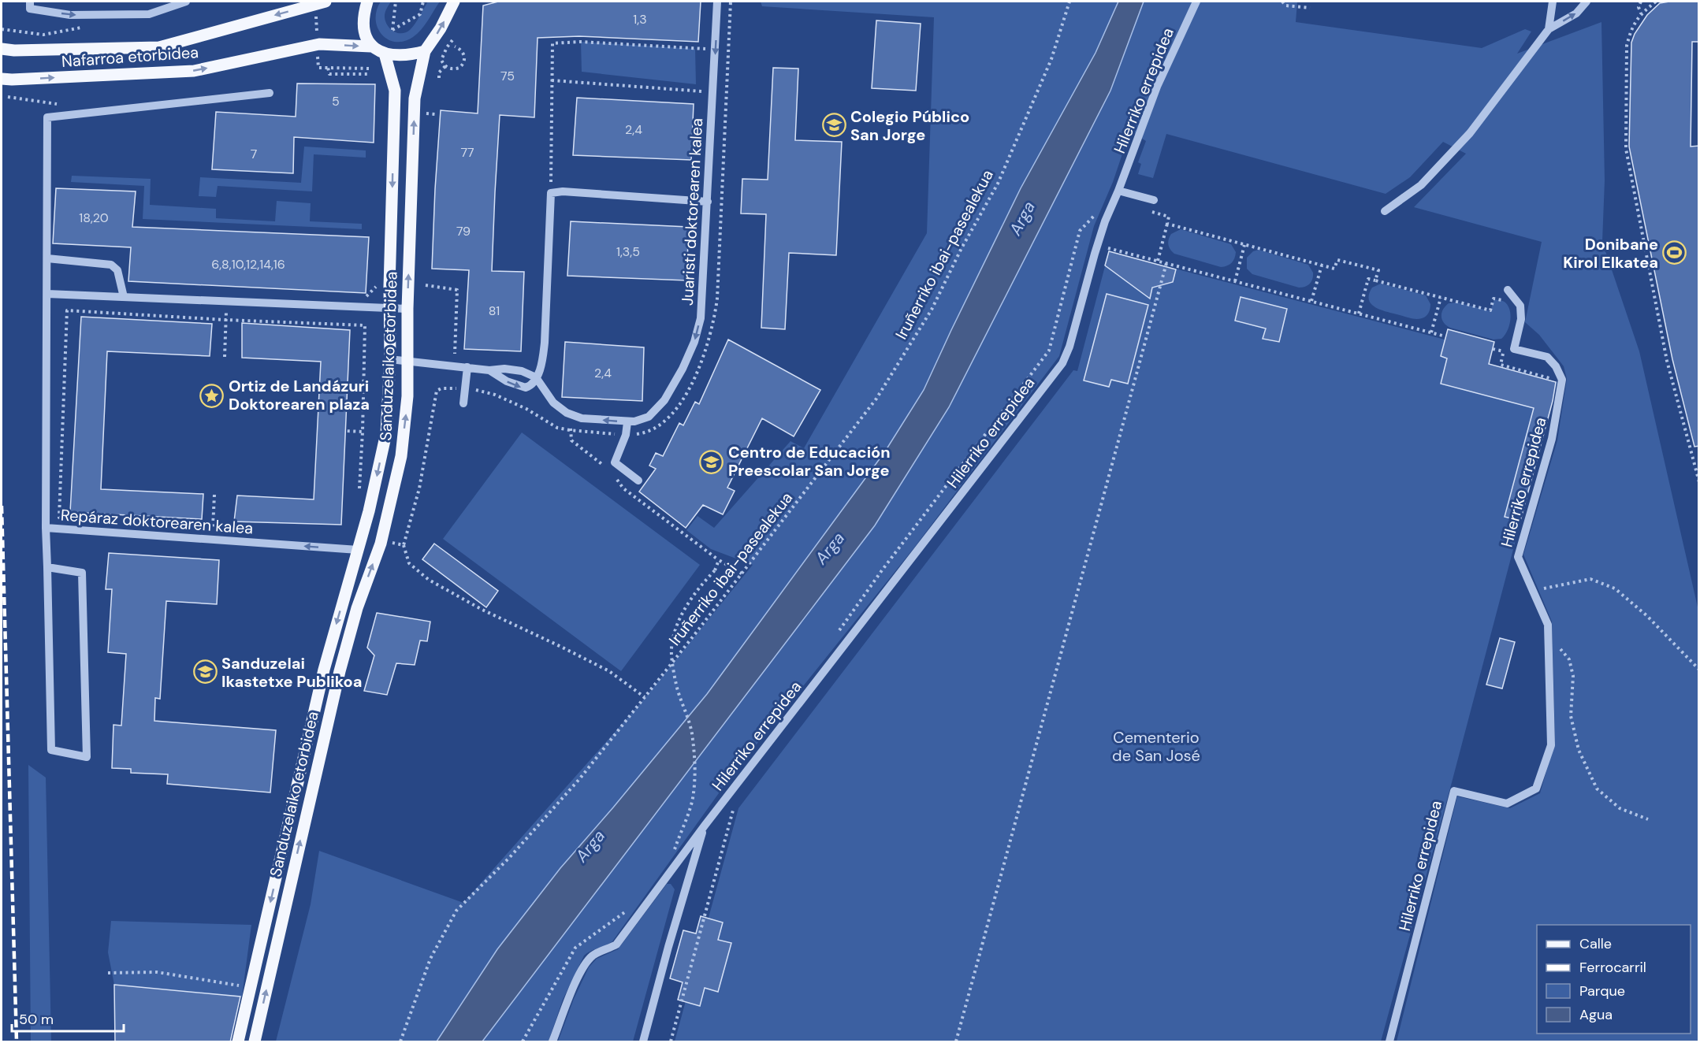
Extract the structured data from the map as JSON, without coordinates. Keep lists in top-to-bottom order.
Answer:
{
  "streets": {
    "main road": ["Nafarroa etorbidea", "Sanduzelaiko etorbidea"],
    "street": ["Hilerriko errepidea", "Juaristi doktorearen kalea", "Repáraz doktorearen kalea"],
    "path": ["Iruñerriko ibai-pasealekua"]
  },
  "crossings": [
    ["Sanduzelaiko etorbidea", "Repáraz doktorearen kalea"]
  ],
  "one_way": ["Juaristi doktorearen kalea"],
  "water": ["Arga"],
  "parks": ["Cementerio de San José"],
  "places": {
    "school or university": ["Colegio Público San Jorge", "Centro de Educación Preescolar San Jorge", "Sanduzelai Ikastetxe Publikoa"],
    "sports": ["Donibane Kirol Elkatea"],
    "place": ["Ortiz de Landázuri Doktorearen plaza"]
  },
  "house_numbers": [
    "1,3",
    "75",
    "5",
    "2,4",
    "77",
    "7",
    "18,20",
    "79",
    "1,3,5",
    "6,8,10,12,14,16",
    "81",
    "2,4"
  ],
  "legend": [
    "Calle",
    "Ferrocarril",
    "Parque",
    "Agua"
  ],
  "scale_bar": "50 m"
}
